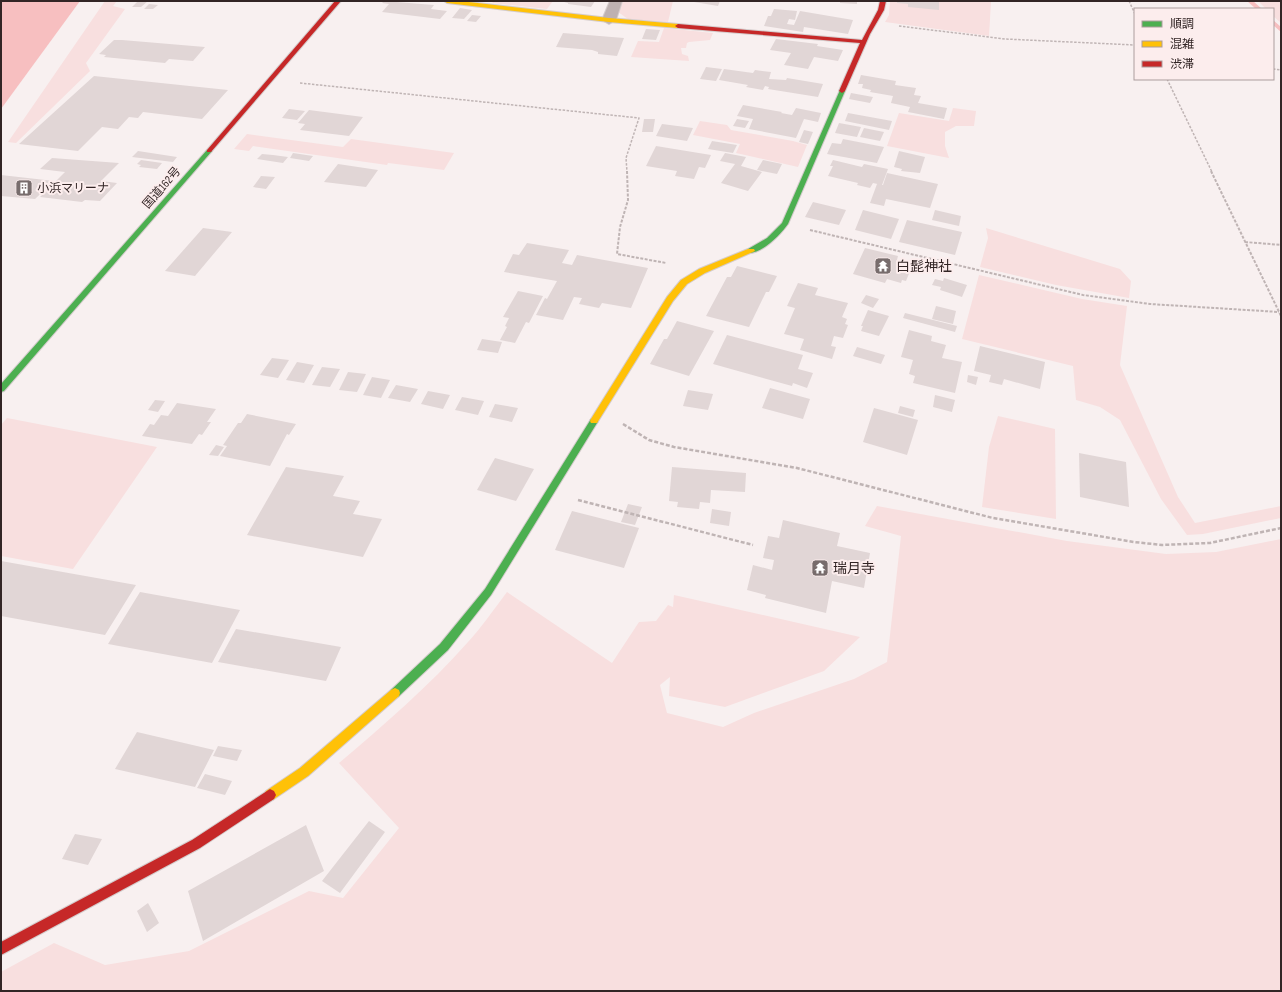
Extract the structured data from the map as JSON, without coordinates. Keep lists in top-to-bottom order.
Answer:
{
  "streets": {
    "main road": ["国道162号"]
  },
  "places": {
    "building": ["小浜マリーナ"],
    "temple": ["白髭神社", "瑞月寺"]
  },
  "legend": ["順調", "混雑", "渋滞"]
}
